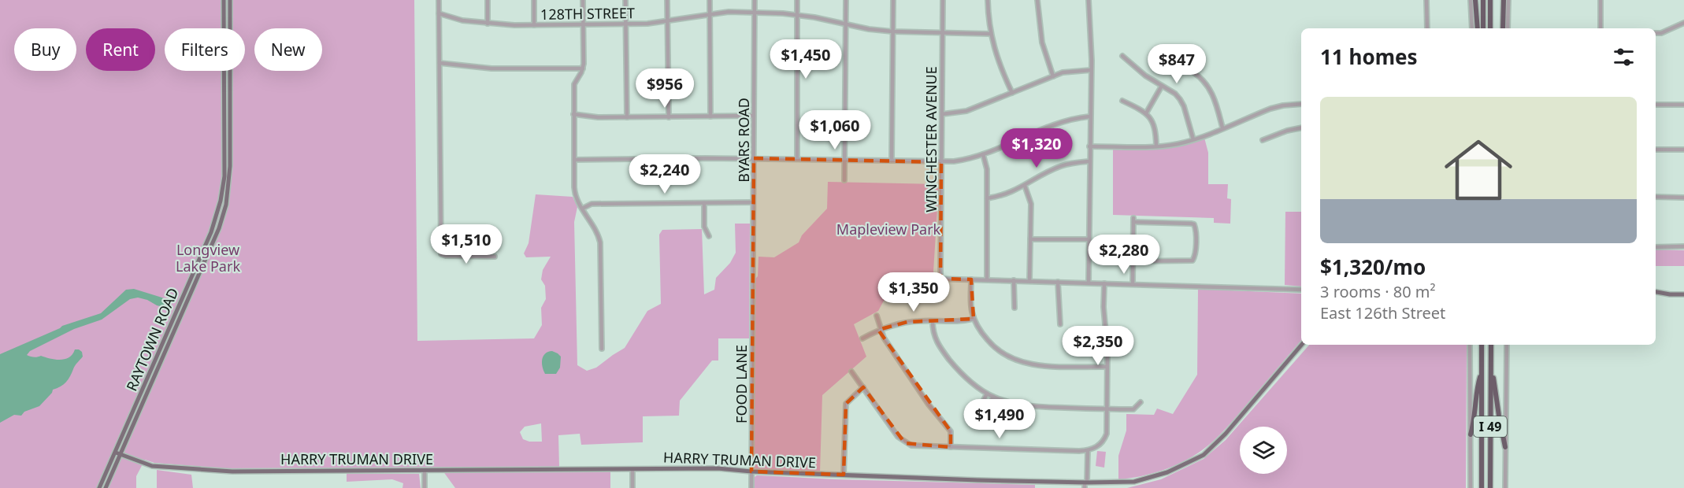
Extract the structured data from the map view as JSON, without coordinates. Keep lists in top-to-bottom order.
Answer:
{
  "streets": {
    "highway": ["I 49"],
    "main road": ["RAYTOWN ROAD", "HARRY TRUMAN DRIVE"],
    "street": [
      "128TH STREET",
      "WINCHESTER AVENUE",
      "BYARS ROAD",
      "FOOD LANE"
    ]
  },
  "crossings": [
    ["128TH STREET", "WINCHESTER AVENUE"],
    ["128TH STREET", "BYARS ROAD"],
    ["BYARS ROAD", "FOOD LANE"],
    ["RAYTOWN ROAD", "HARRY TRUMAN DRIVE"],
    ["FOOD LANE", "HARRY TRUMAN DRIVE"]
  ],
  "parks": ["Mapleview Park", "Longview Lake Park"],
  "page": {
    "chip": [
      "Buy",
      "Rent",
      "Filters",
      "New"
    ],
    "heading": "11 homes",
    "price": [
      "$1,450",
      "$847",
      "$956",
      "$1,060",
      "$1,320",
      "$2,240",
      "$1,510",
      "$2,280",
      "$1,350",
      "$2,350",
      "$1,490"
    ],
    "list": [
      {
        "name": "$1,320/mo",
        "note": "3 rooms · 80 m² · East 126th Street"
      }
    ]
  }
}
